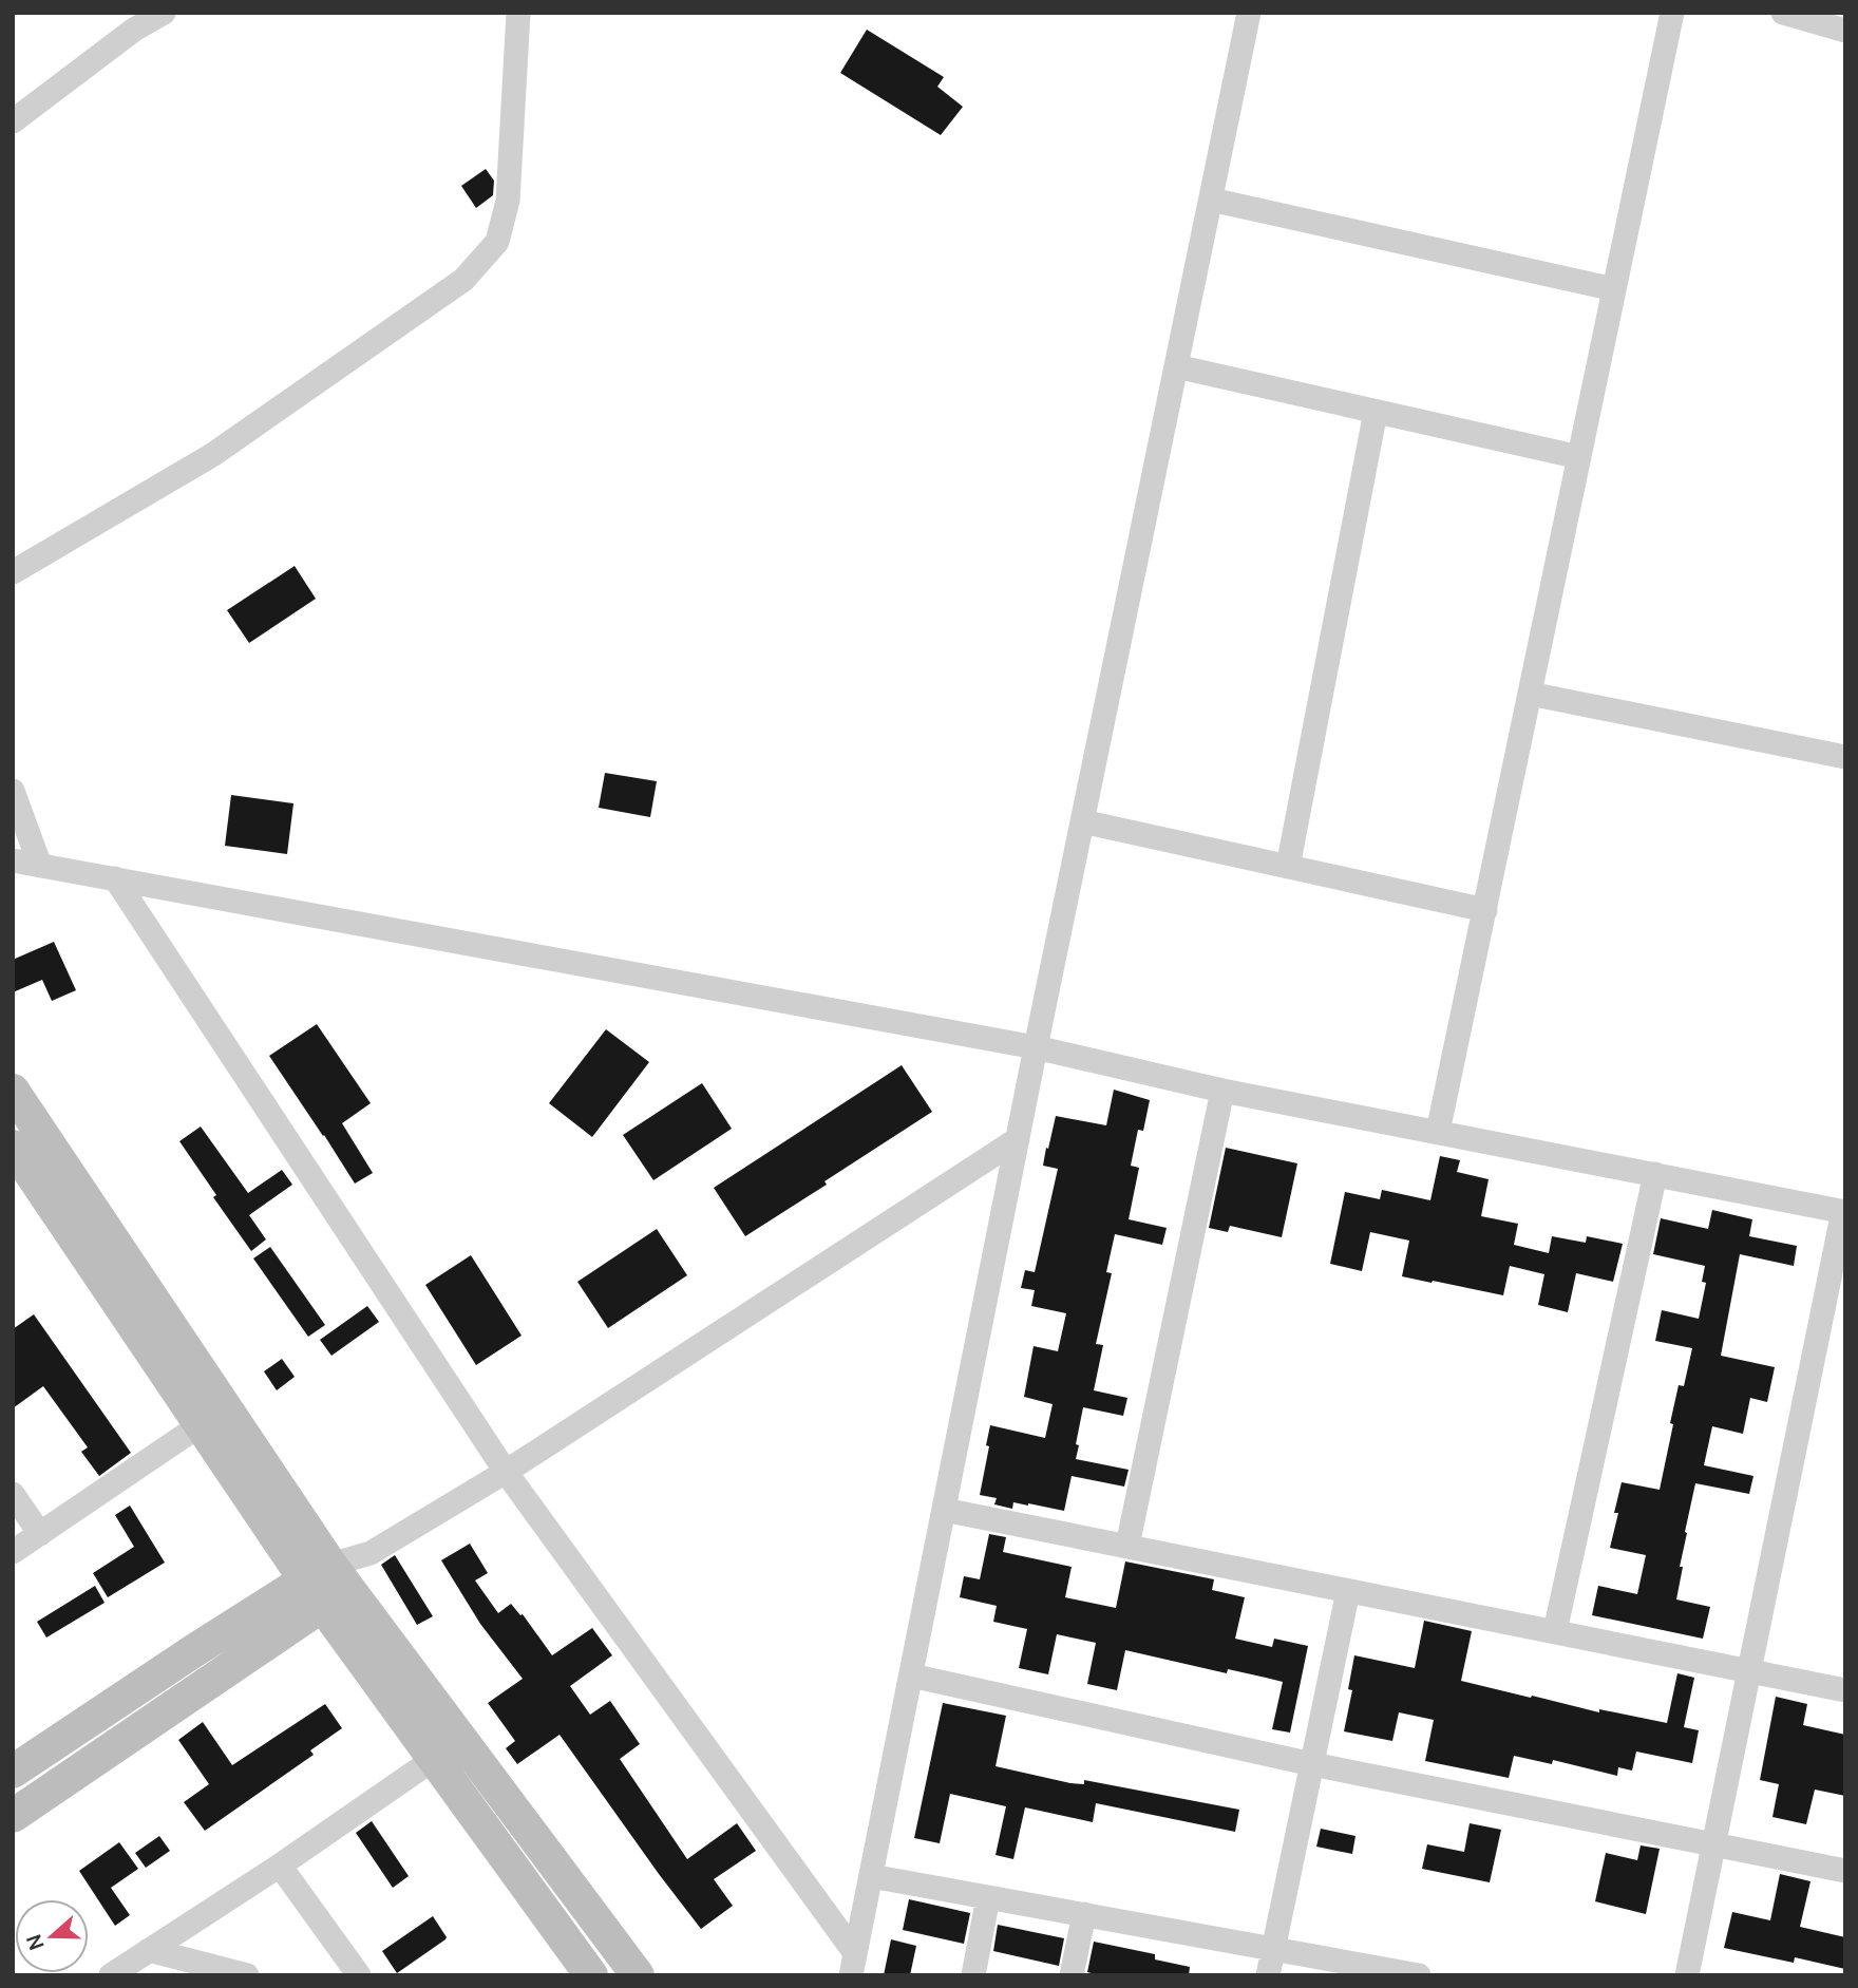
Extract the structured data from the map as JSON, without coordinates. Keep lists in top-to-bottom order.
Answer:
{
  "north": "left"
}
